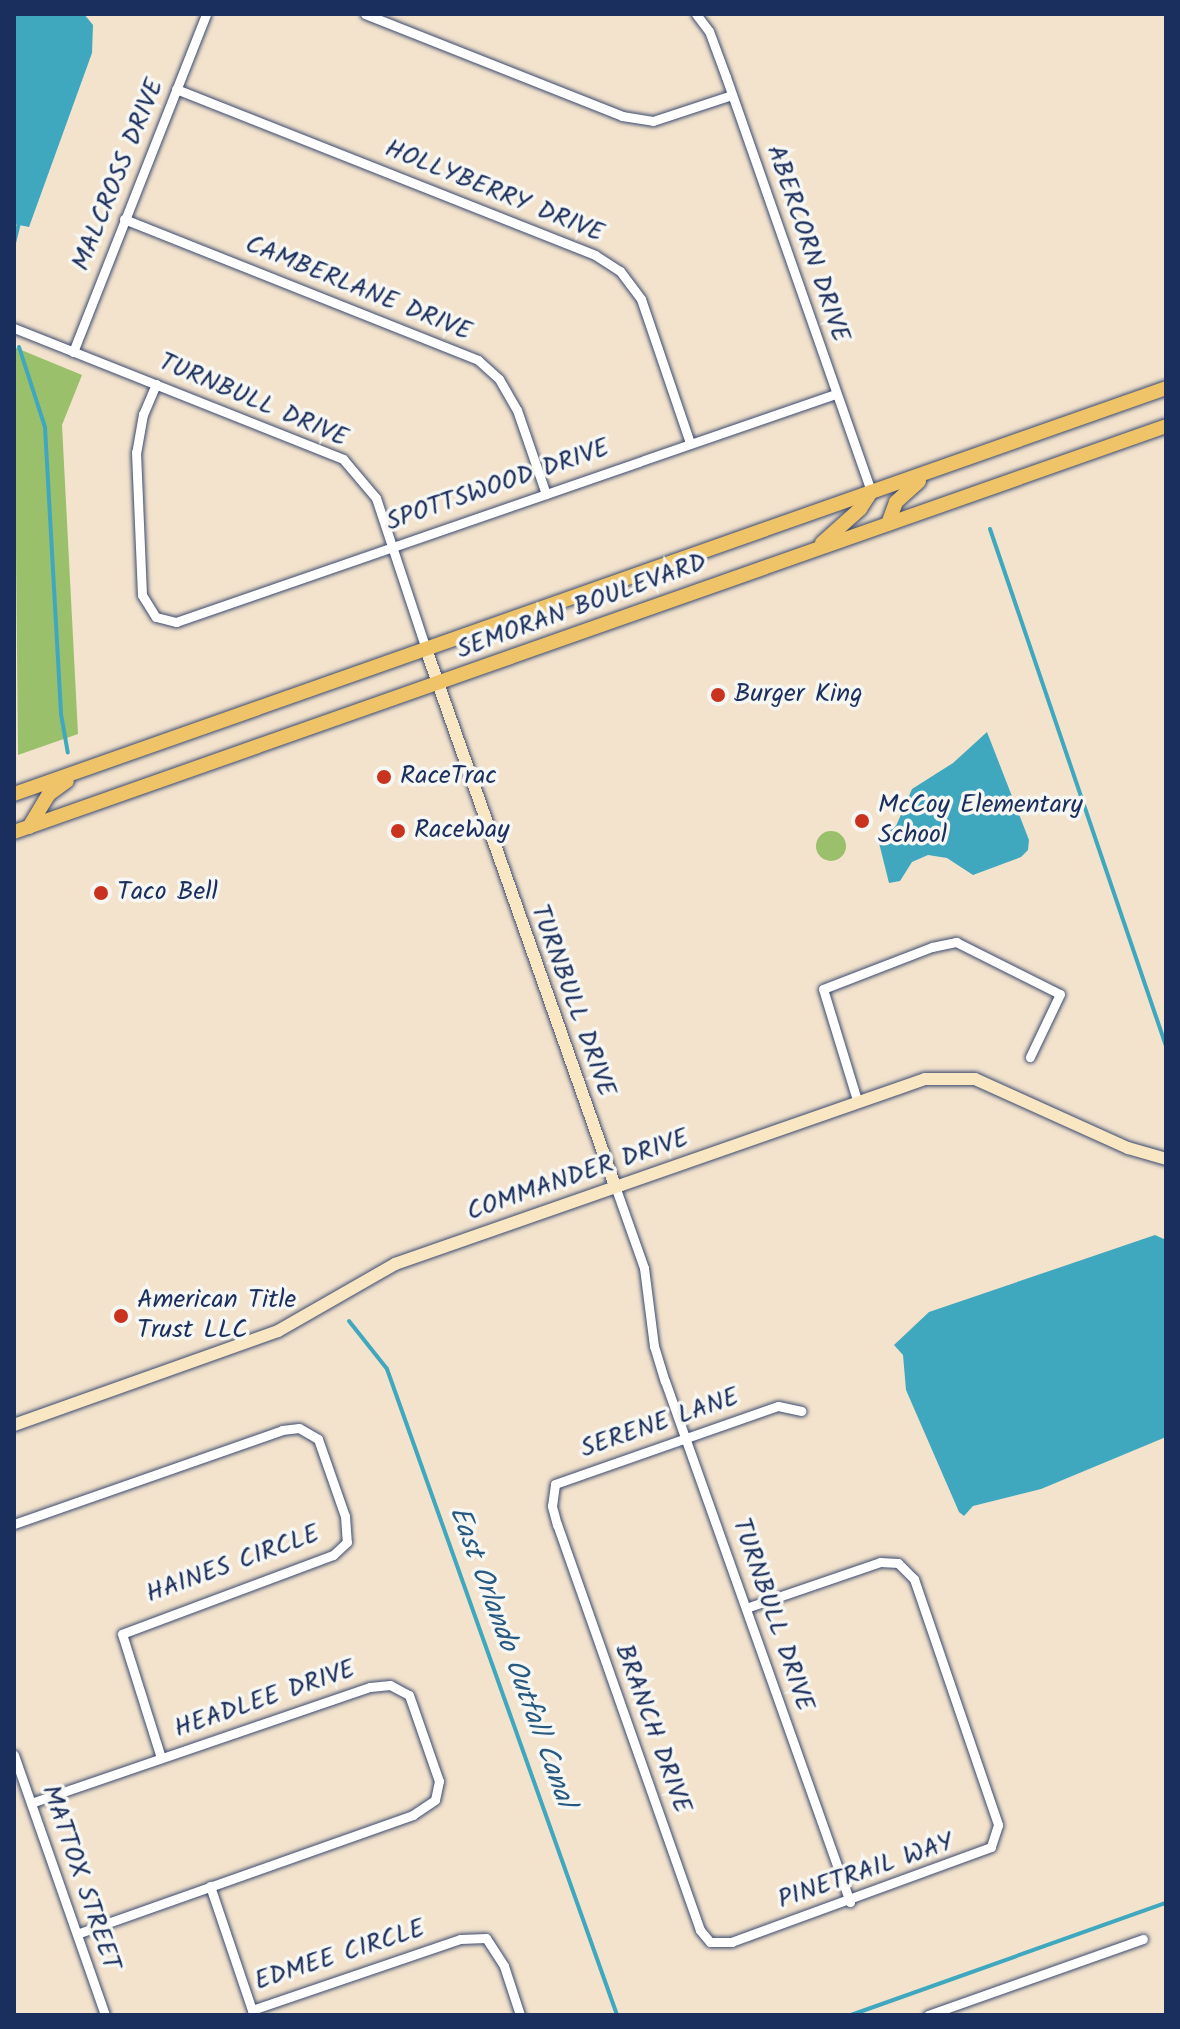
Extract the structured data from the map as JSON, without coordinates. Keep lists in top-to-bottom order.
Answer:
{
  "streets": {
    "main road": ["SEMORAN BOULEVARD"],
    "street": [
      "MALCROSS DRIVE",
      "HOLLYBERRY DRIVE",
      "ABERCORN DRIVE",
      "CAMBERLANE DRIVE",
      "TURNBULL DRIVE",
      "SPOTTSWOOD DRIVE",
      "COMMANDER DRIVE",
      "SERENE LANE",
      "HAINES CIRCLE",
      "HEADLEE DRIVE",
      "BRANCH DRIVE",
      "PINETRAIL WAY",
      "MATTOX STREET",
      "EDMEE CIRCLE"
    ]
  },
  "crossings": [
    ["MALCROSS DRIVE", "HOLLYBERRY DRIVE"],
    ["MALCROSS DRIVE", "CAMBERLANE DRIVE"],
    ["MALCROSS DRIVE", "TURNBULL DRIVE"],
    ["HOLLYBERRY DRIVE", "SPOTTSWOOD DRIVE"],
    ["ABERCORN DRIVE", "SPOTTSWOOD DRIVE"],
    ["ABERCORN DRIVE", "SEMORAN BOULEVARD"],
    ["CAMBERLANE DRIVE", "SPOTTSWOOD DRIVE"],
    ["TURNBULL DRIVE", "SPOTTSWOOD DRIVE"],
    ["TURNBULL DRIVE", "SEMORAN BOULEVARD"],
    ["TURNBULL DRIVE", "COMMANDER DRIVE"],
    ["TURNBULL DRIVE", "SERENE LANE"],
    ["TURNBULL DRIVE", "PINETRAIL WAY"],
    ["SERENE LANE", "BRANCH DRIVE"],
    ["HAINES CIRCLE", "HEADLEE DRIVE"],
    ["HEADLEE DRIVE", "MATTOX STREET"],
    ["HEADLEE DRIVE", "EDMEE CIRCLE"],
    ["BRANCH DRIVE", "PINETRAIL WAY"]
  ],
  "water": ["East Orlando Outfall Canal"],
  "places": [
    "Burger King",
    "RaceTrac",
    "McCoy Elementary School",
    "RaceWay",
    "Taco Bell",
    "American Title Trust LLC"
  ]
}
